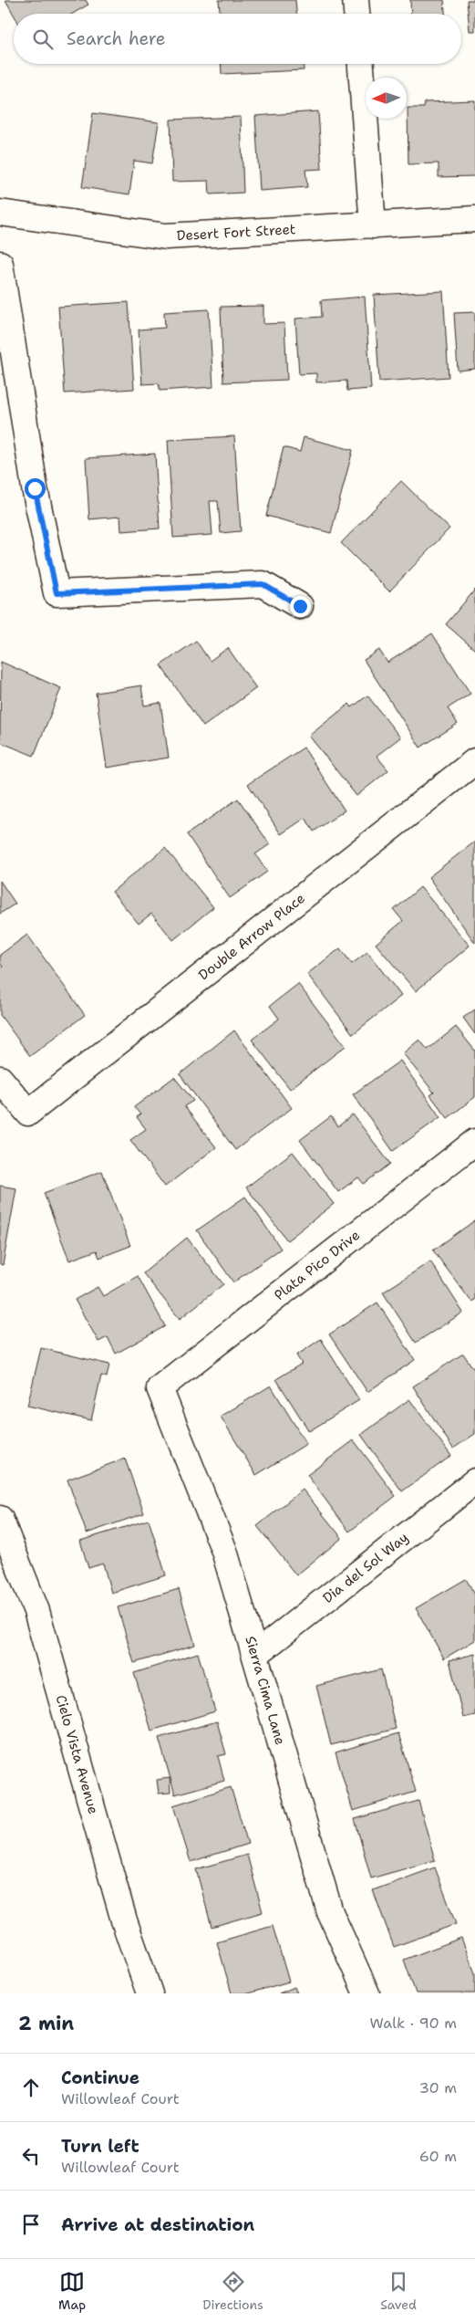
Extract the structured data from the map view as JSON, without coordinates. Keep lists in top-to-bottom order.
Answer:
{
  "streets": {
    "street": [
      "Desert Fort Street",
      "Double Arrow Place",
      "Plata Pico Drive",
      "Dia del Sol Way",
      "Sierra Cima Lane",
      "Cielo Vista Avenue"
    ]
  },
  "crossings": [
    ["Plata Pico Drive", "Sierra Cima Lane"],
    ["Dia del Sol Way", "Sierra Cima Lane"]
  ],
  "north": "left",
  "page": {
    "search": "Search here",
    "heading": ["2 min", "Walk · 90 m"],
    "list": [
      ["Continue", "Willowleaf Court", "30 m"],
      ["Turn left", "Willowleaf Court", "60 m"],
      "Arrive at destination"
    ],
    "nav": ["Map", "Directions", "Saved"]
  }
}
